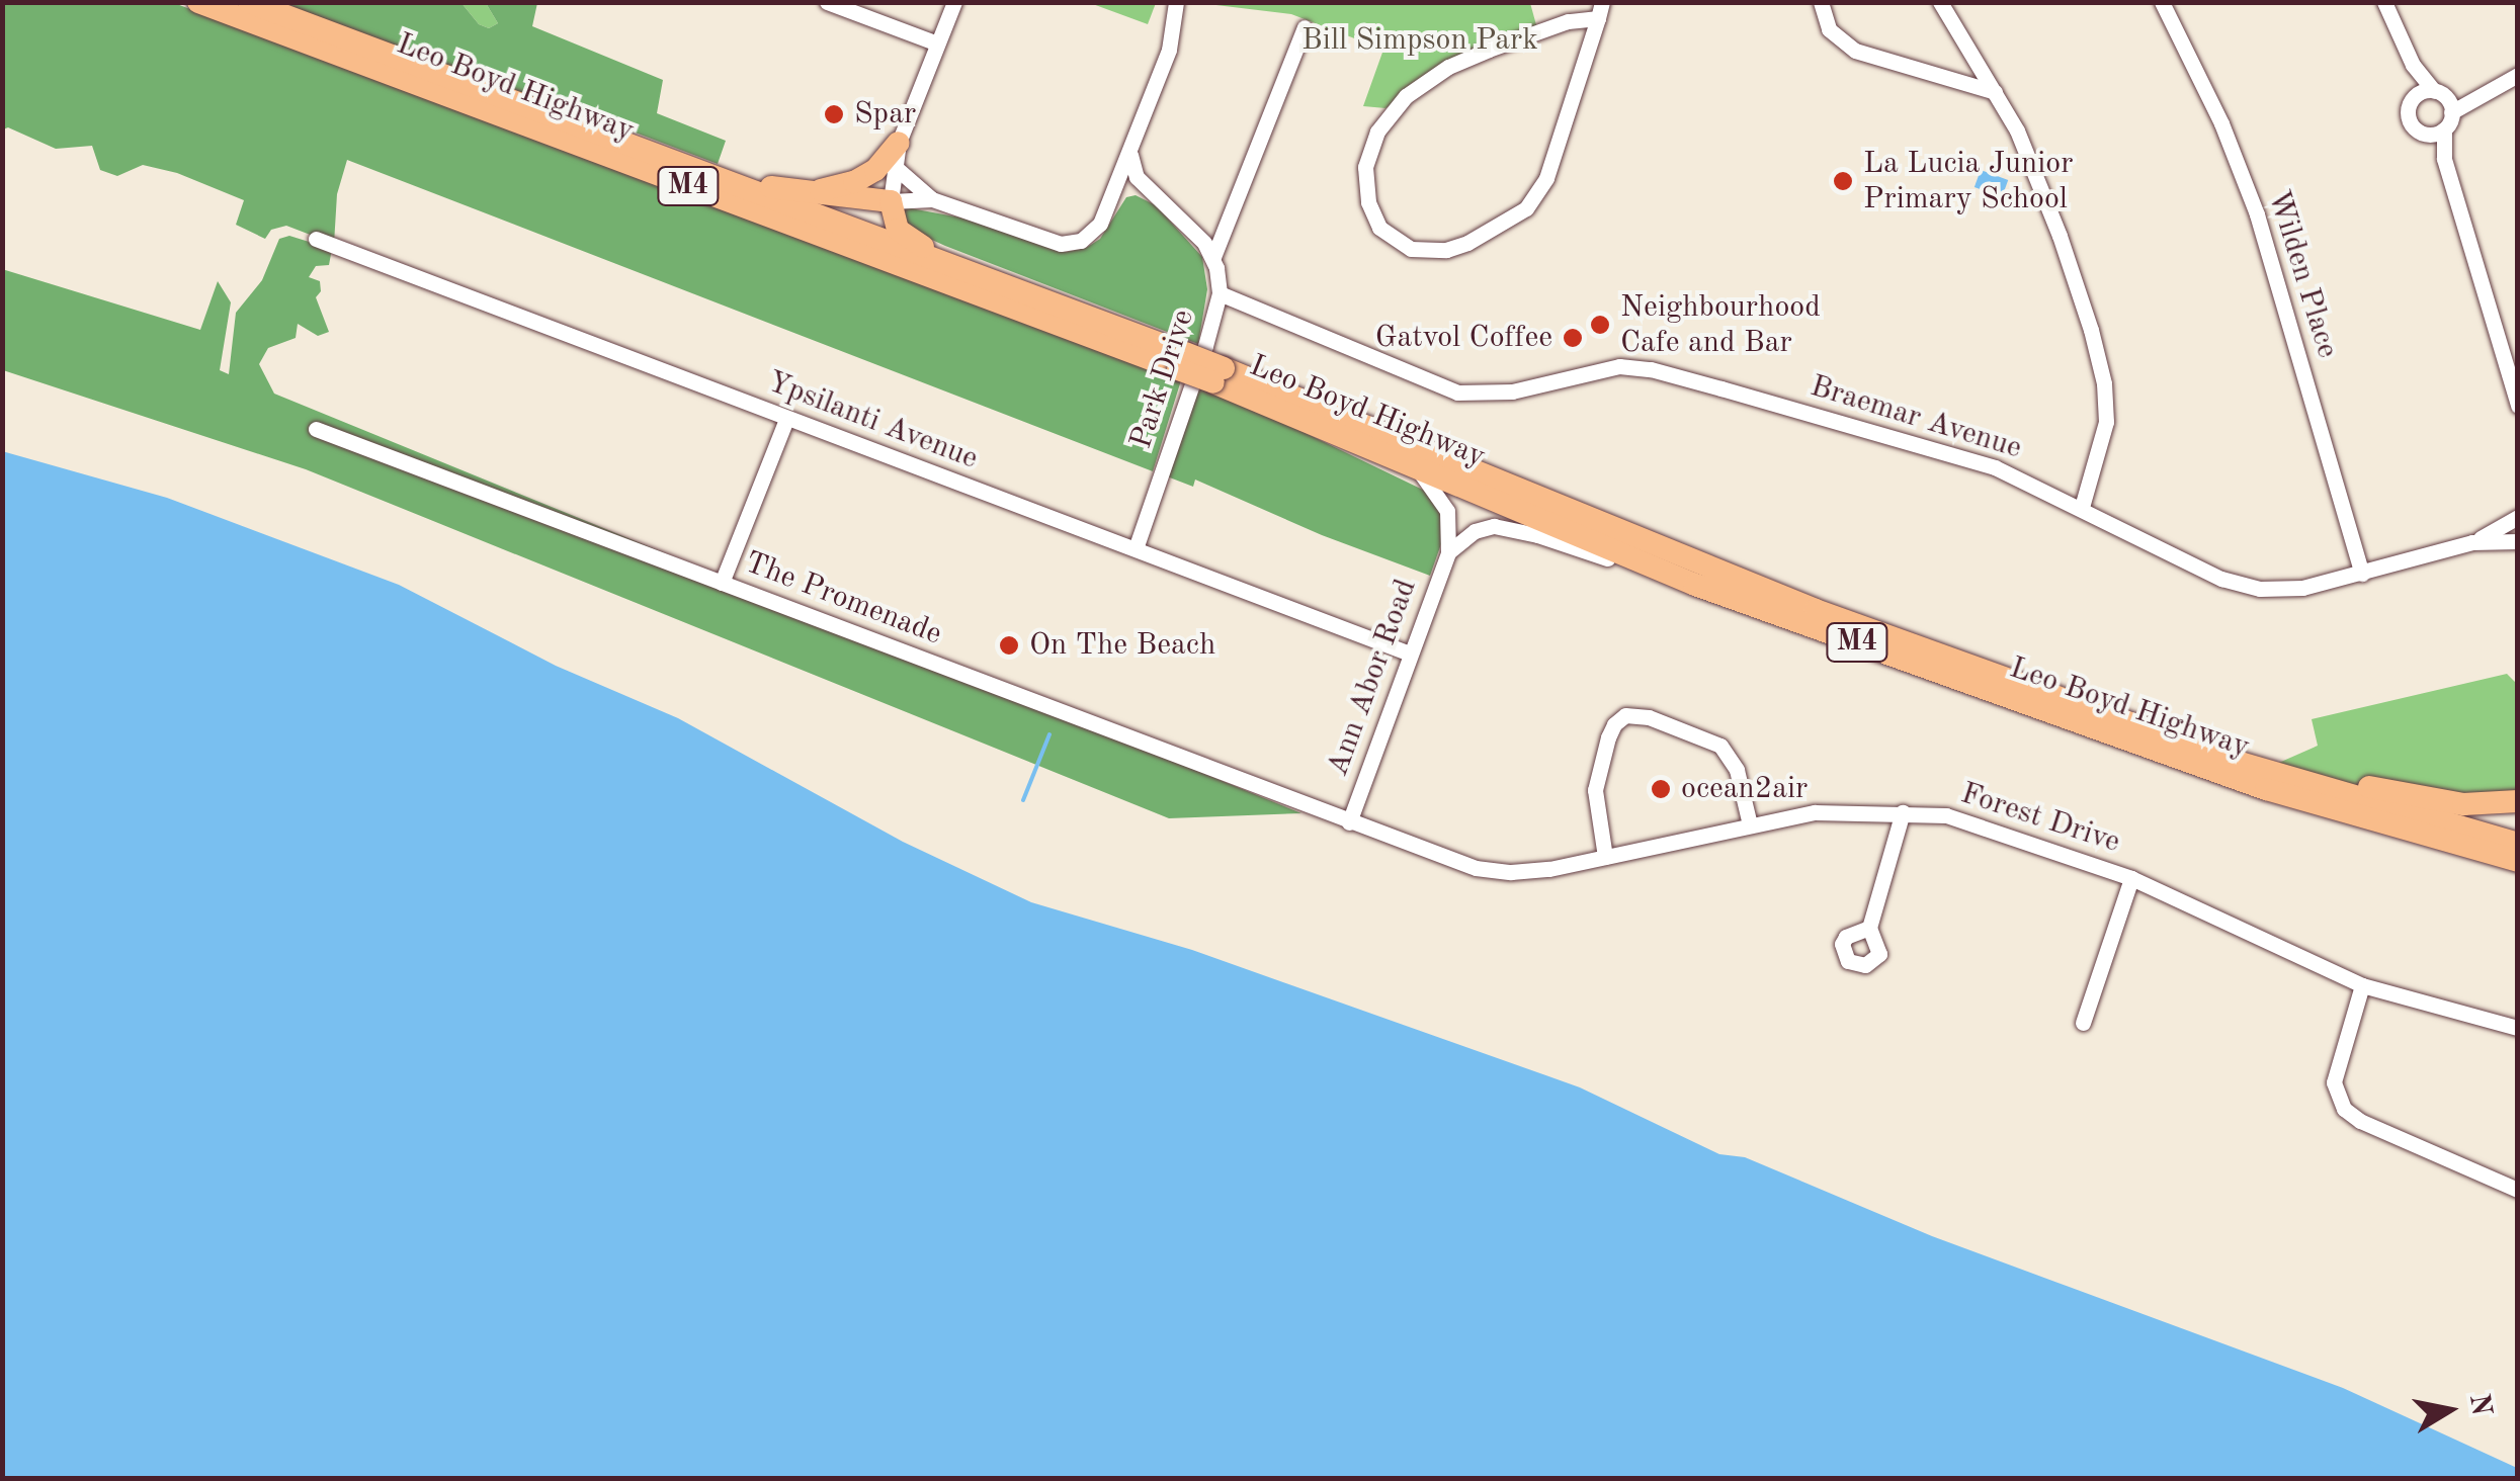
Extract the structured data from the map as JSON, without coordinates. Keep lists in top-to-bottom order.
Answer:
{
  "streets": {
    "highway": ["Leo Boyd Highway", "M4"],
    "street": [
      "Wilden Place",
      "Park Drive",
      "Braemar Avenue",
      "Ypsilanti Avenue",
      "The Promenade",
      "Ann Abor Road",
      "Forest Drive"
    ]
  },
  "crossings": [
    ["Leo Boyd Highway", "Ann Abor Road"],
    ["Wilden Place", "Braemar Avenue"],
    ["Park Drive", "Braemar Avenue"],
    ["Park Drive", "Ypsilanti Avenue"],
    ["Ypsilanti Avenue", "Ann Abor Road"],
    ["The Promenade", "Ann Abor Road"],
    ["The Promenade", "Forest Drive"],
    ["Ann Abor Road", "Forest Drive"]
  ],
  "parks": ["Bill Simpson Park"],
  "places": [
    "Spar",
    "La Lucia Junior Primary School",
    "Neighbourhood Cafe and Bar",
    "Gatvol Coffee",
    "On The Beach",
    "ocean2air"
  ],
  "north": "right"
}
